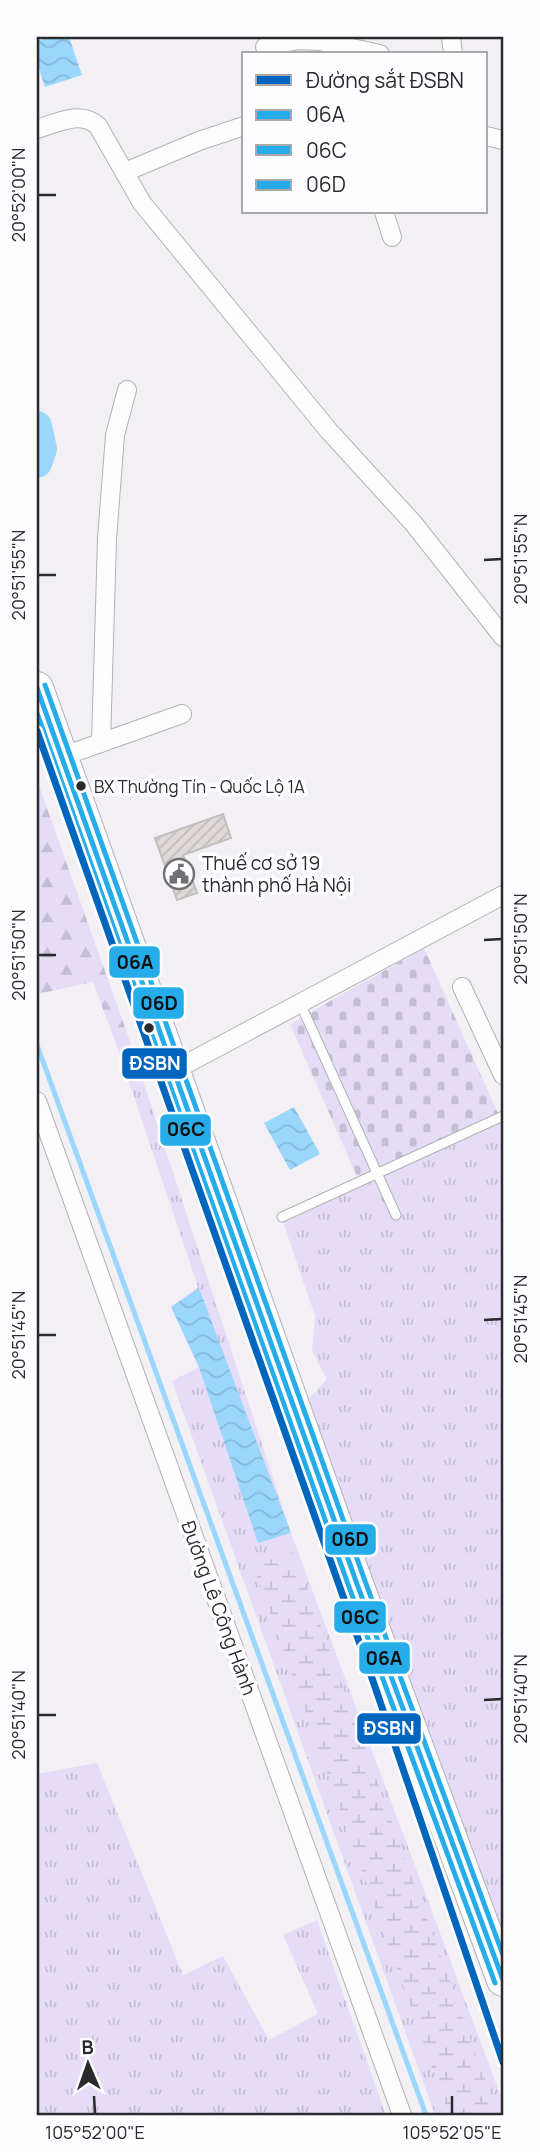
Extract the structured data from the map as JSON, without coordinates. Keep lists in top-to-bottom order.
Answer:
{
  "streets": {
    "street": ["Đường Lê Công Hành"]
  },
  "places": {
    "other": ["BX Thường Tín - Quốc Lộ 1A"],
    "public building": ["Thuế cơ sở 19 thành phố Hà Nội"]
  },
  "lines": [
    "transit line 06D",
    "transit line 06A",
    "transit line 06C",
    "rail line ĐSBN"
  ],
  "legend": [
    "Đường sắt ĐSBN",
    "06A",
    "06C",
    "06D"
  ],
  "north": "top",
  "coordinates": [
    "20°52'00\"N",
    "20°51'55\"N",
    "20°51'50\"N",
    "20°51'45\"N",
    "20°51'40\"N",
    "105°52'00\"E",
    "105°52'05\"E"
  ]
}
